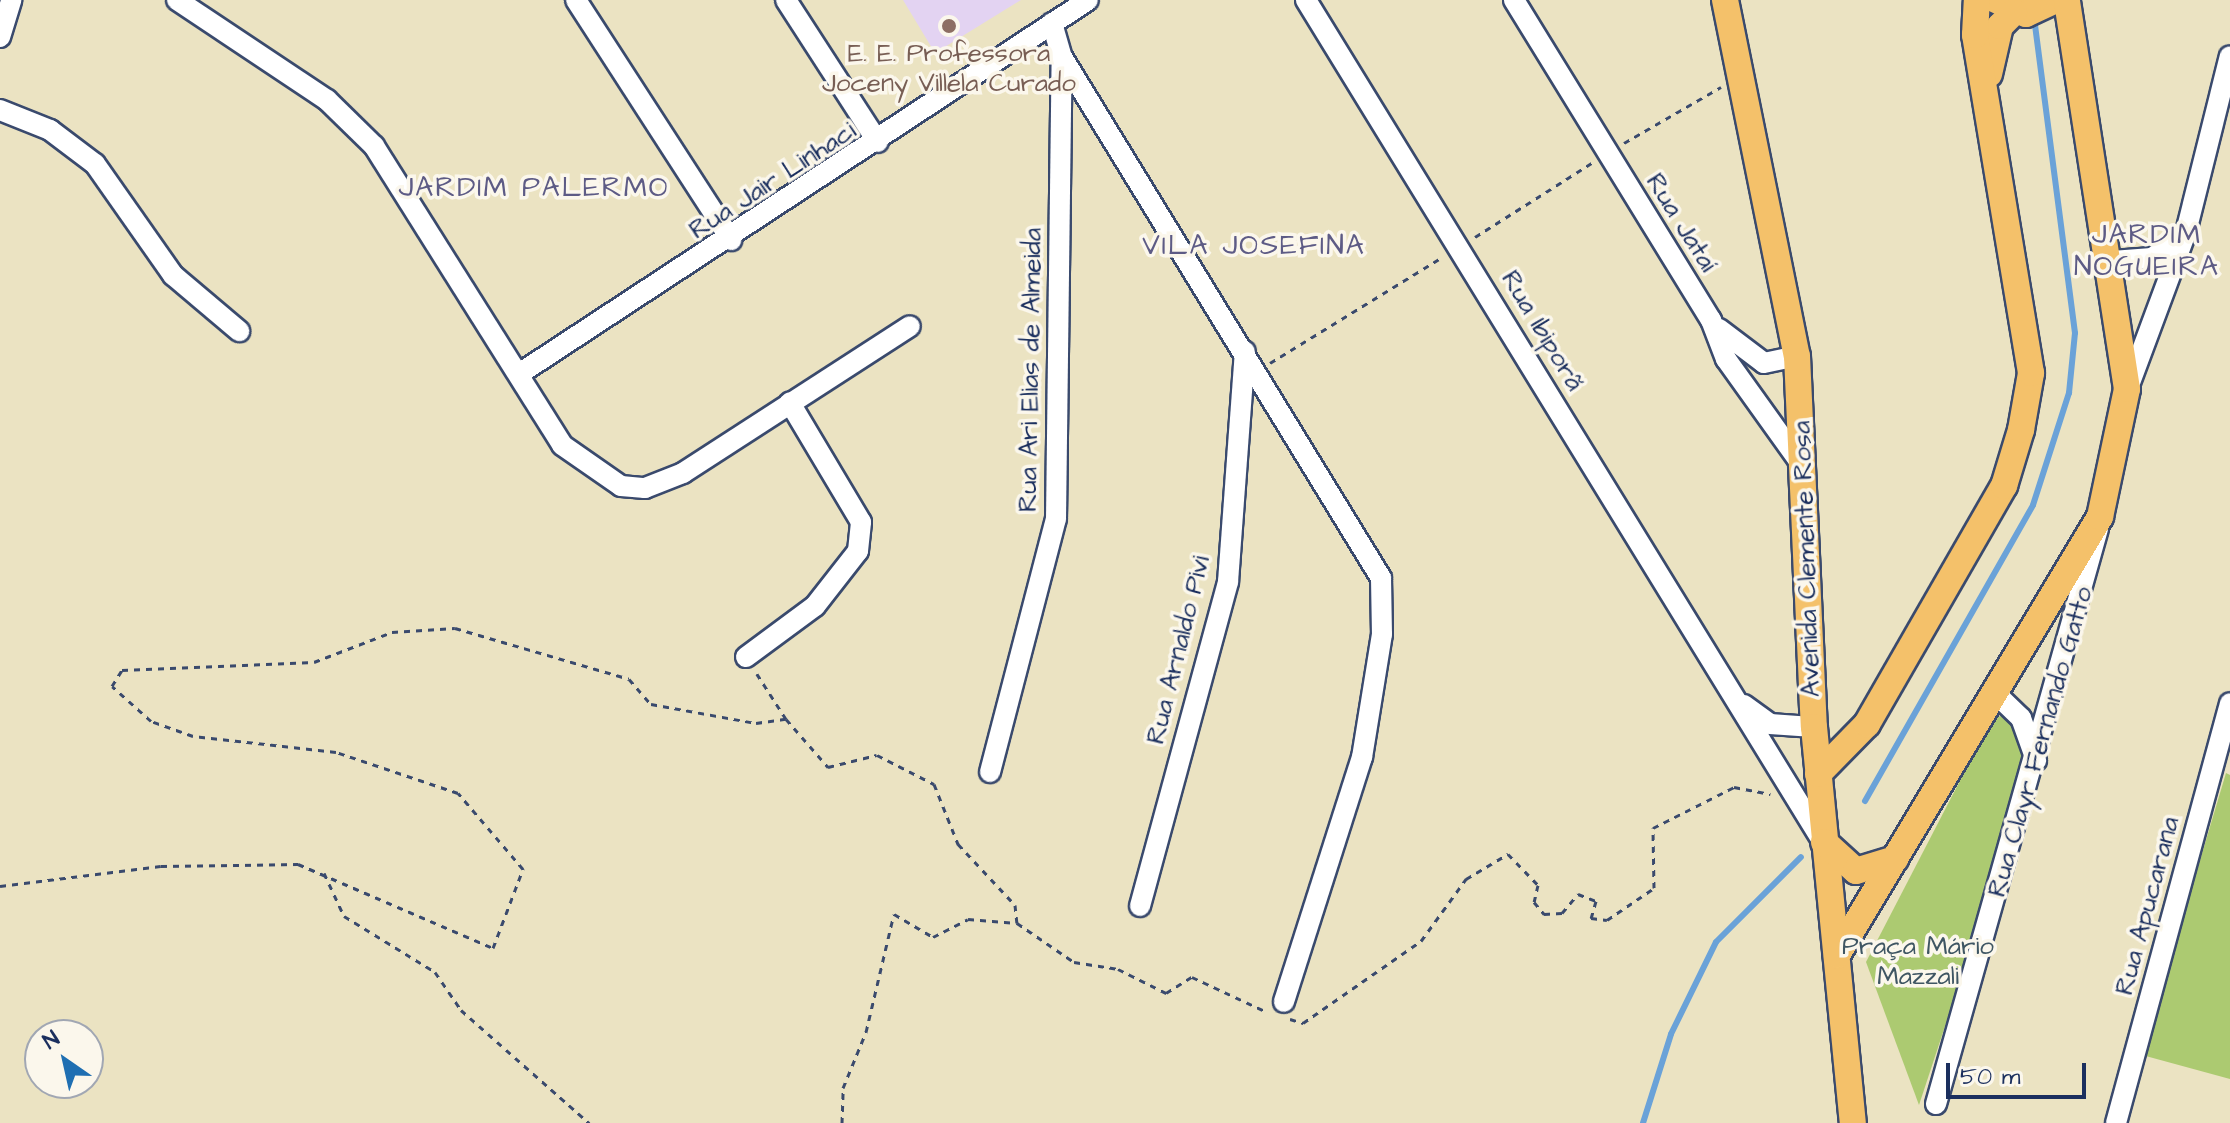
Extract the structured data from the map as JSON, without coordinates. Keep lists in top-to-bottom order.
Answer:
{
  "streets": {
    "main road": ["Avenida Clemente Rosa", "Rua Clayr Fernando Gatto"],
    "street": [
      "Rua Jair Linhaci",
      "Rua Jataí",
      "Rua Ibiporã",
      "Rua Ari Elias de Almeida",
      "Rua Arnaldo Pivi",
      "Rua Apucarana"
    ]
  },
  "crossings": [
    ["Rua Jataí", "Avenida Clemente Rosa"],
    ["Rua Ibiporã", "Avenida Clemente Rosa"],
    ["Avenida Clemente Rosa", "Rua Clayr Fernando Gatto"]
  ],
  "districts": ["JARDIM PALERMO", "JARDIM NOGUEIRA", "VILA JOSEFINA"],
  "parks": ["Praça Mário Mazzali"],
  "places": ["E. E. Professora Joceny Villela Curado"],
  "scale_bar": "50 m",
  "north": "top left"
}
